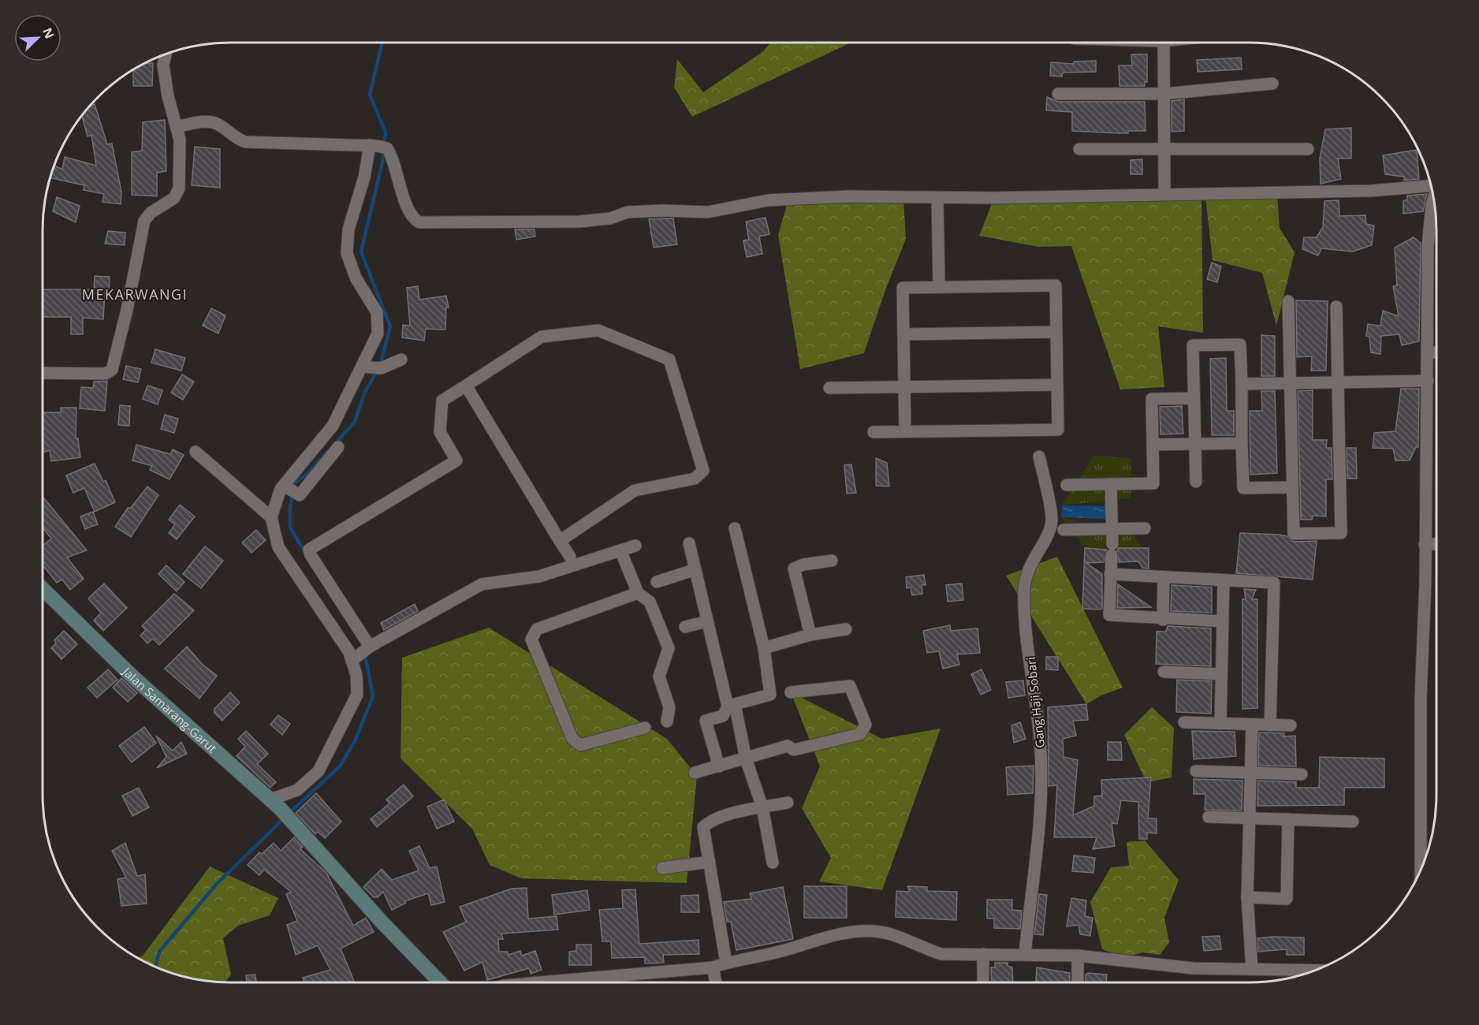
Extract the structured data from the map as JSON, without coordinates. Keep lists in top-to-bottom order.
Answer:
{
  "streets": {
    "main road": ["Jalan Samarang-Garut"],
    "street": ["Gang Haji Sobari"]
  },
  "districts": ["MEKARWANGI"],
  "north": "top right"
}
